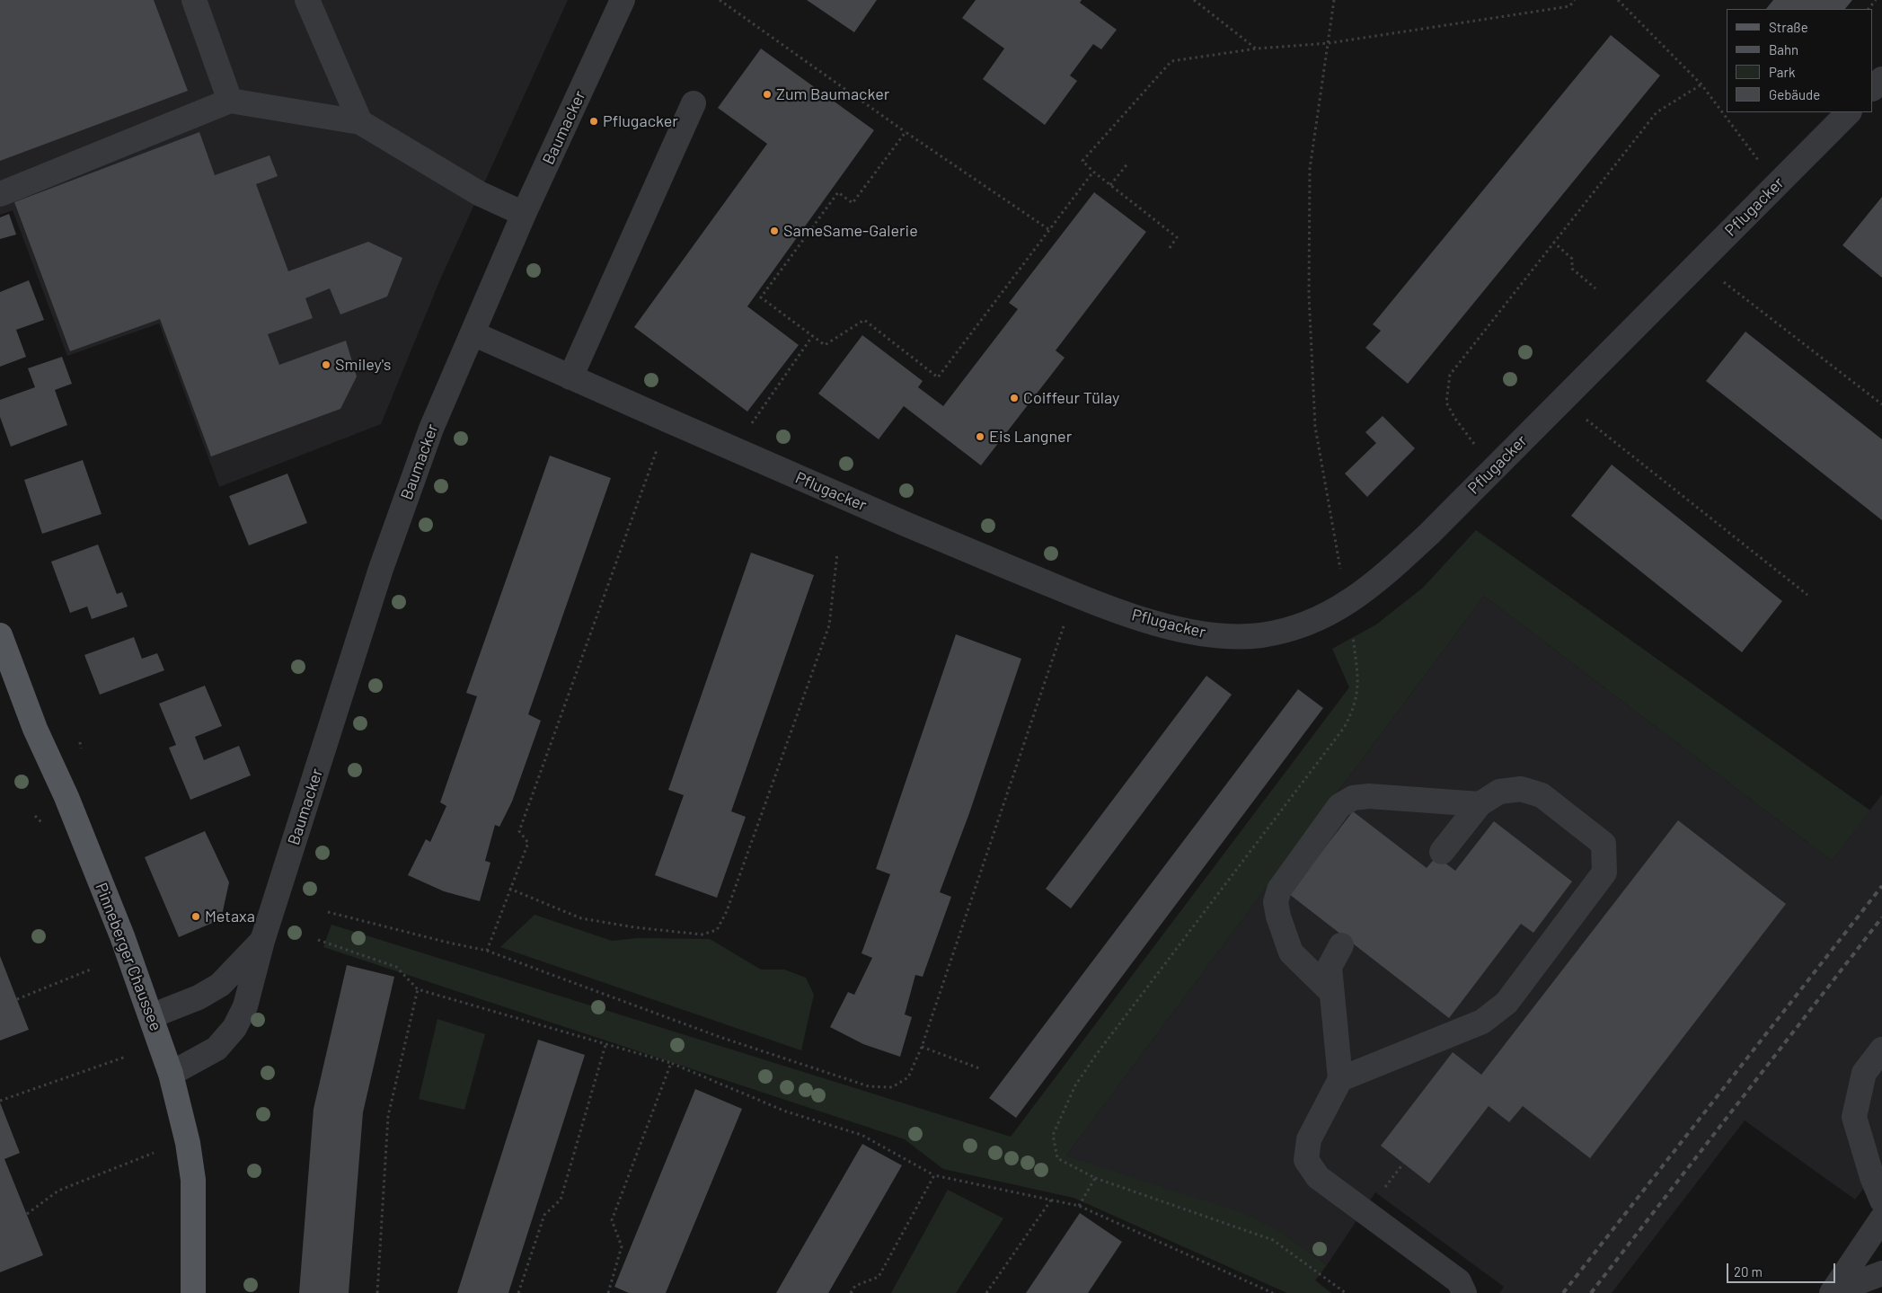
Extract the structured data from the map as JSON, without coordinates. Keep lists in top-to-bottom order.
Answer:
{
  "streets": {
    "main road": ["Pinneberger Chaussee"],
    "street": ["Baumacker", "Pflugacker"]
  },
  "crossings": [
    ["Baumacker", "Pflugacker"],
    ["Baumacker", "Pinneberger Chaussee"]
  ],
  "places": [
    "Zum Baumacker",
    "Pflugacker",
    "SameSame-Galerie",
    "Smiley's",
    "Coiffeur Tülay",
    "Eis Langner",
    "Metaxa"
  ],
  "legend": [
    "Straße",
    "Bahn",
    "Park",
    "Gebäude"
  ],
  "scale_bar": "20 m"
}
